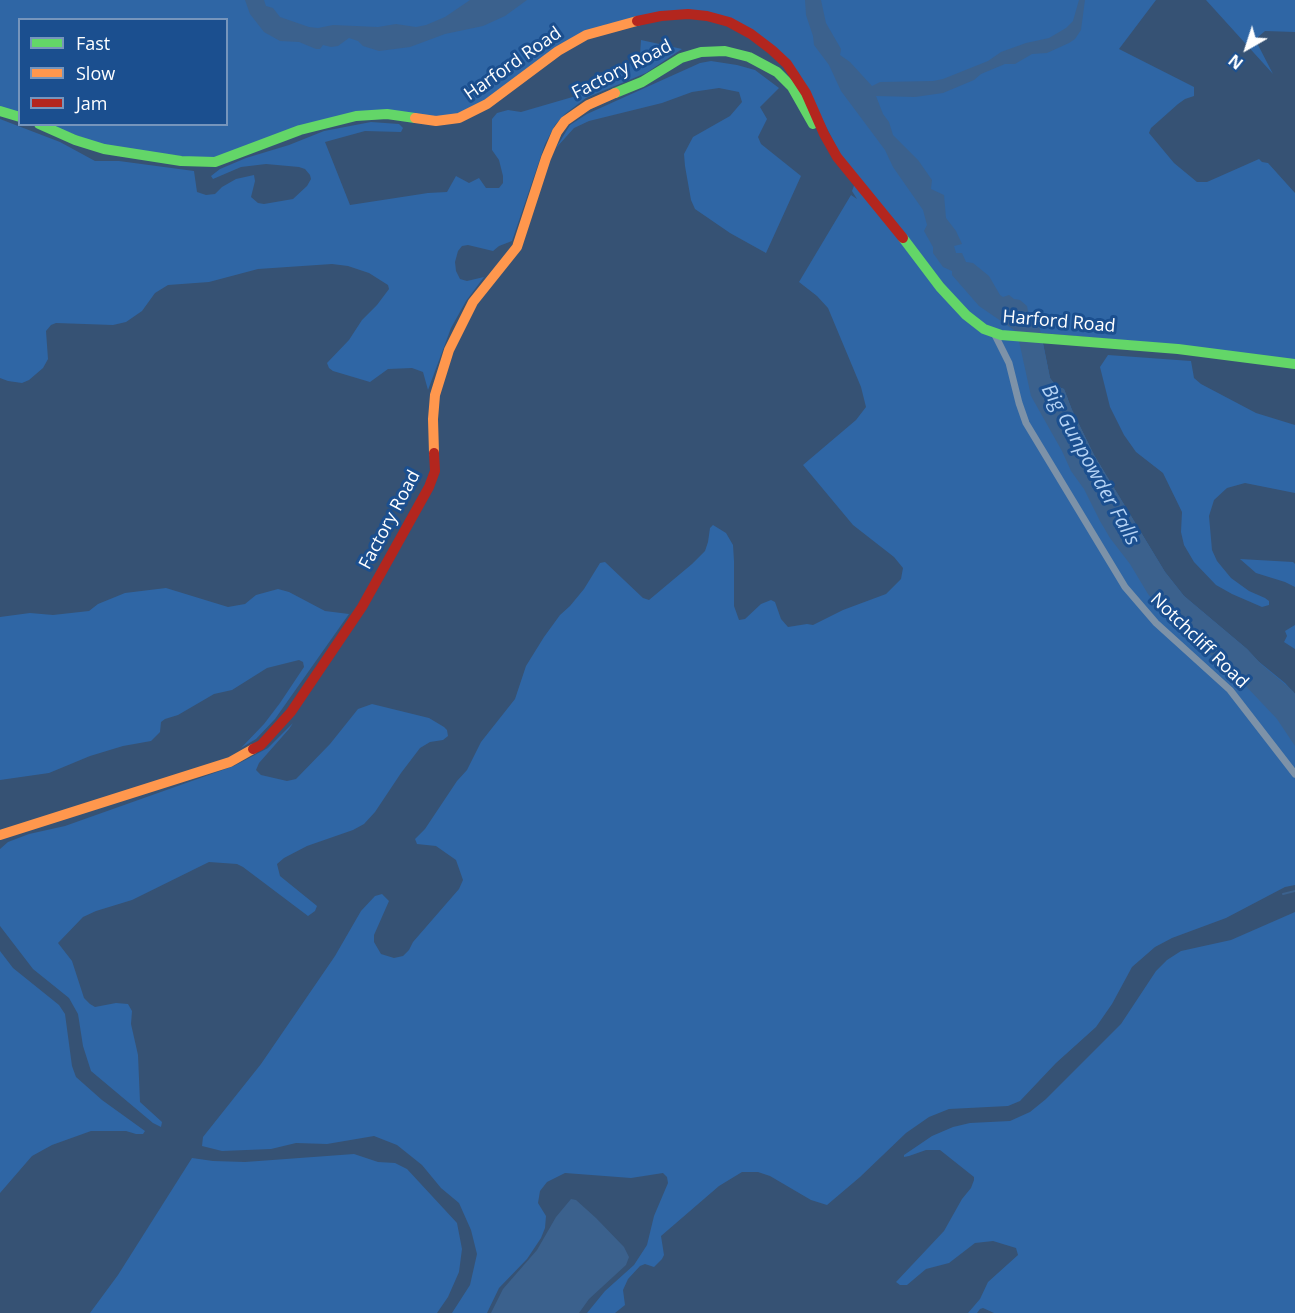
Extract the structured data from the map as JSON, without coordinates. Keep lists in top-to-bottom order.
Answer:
{
  "streets": {
    "main road": ["Harford Road", "Factory Road"],
    "street": ["Notchcliff Road"]
  },
  "crossings": [
    ["Harford Road", "Factory Road"],
    ["Harford Road", "Notchcliff Road"]
  ],
  "water": ["Big Gunpowder Falls"],
  "legend": ["Fast", "Slow", "Jam"],
  "north": "bottom left"
}
